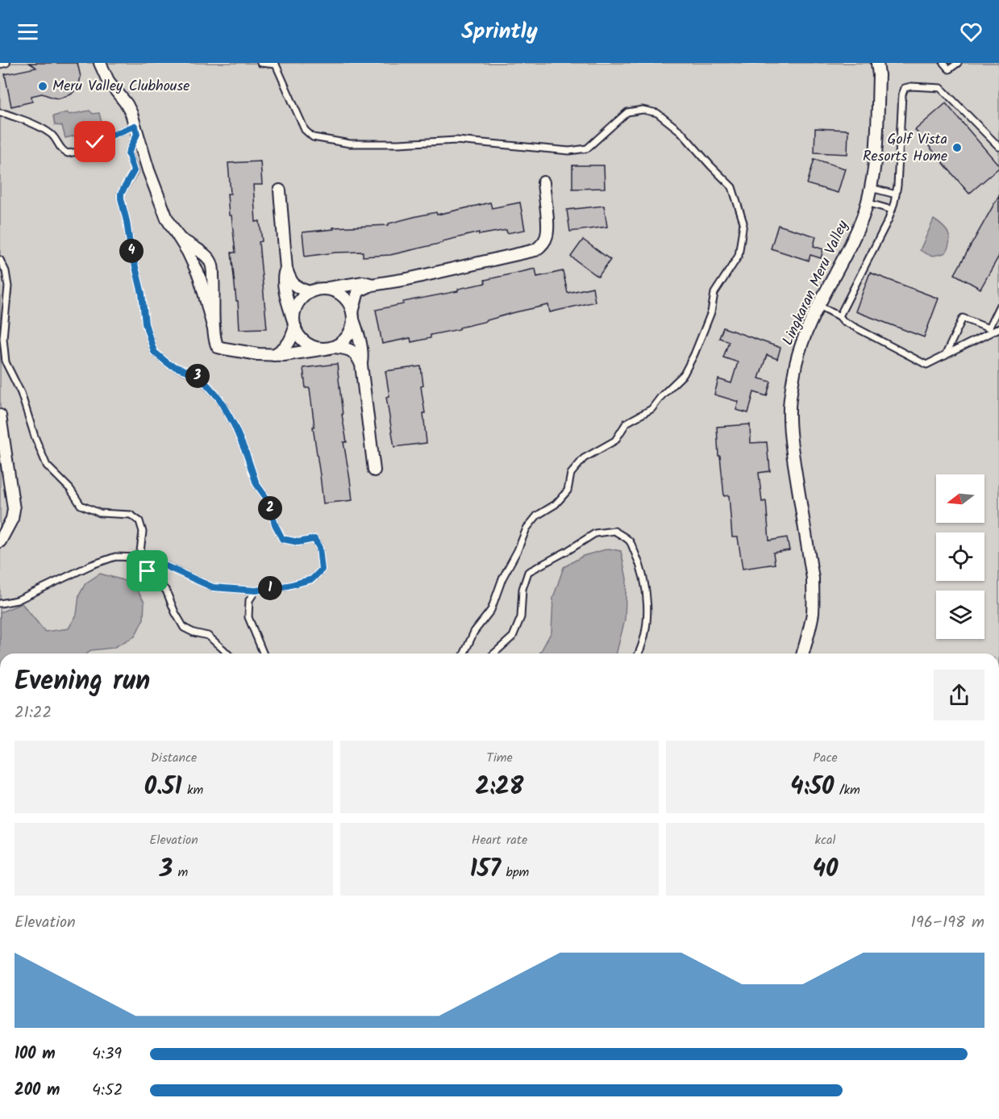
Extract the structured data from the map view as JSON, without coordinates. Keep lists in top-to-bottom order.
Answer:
{
  "streets": {
    "street": ["Lingkaran Meru Valley"]
  },
  "places": ["Meru Valley Clubhouse", "Golf Vista Resorts Home"],
  "north": "left",
  "page": {
    "header": "Sprintly",
    "pins": [
      "4",
      "3",
      "2",
      "1"
    ],
    "heading": ["Evening run", "21:22"],
    "stats": [
      ["Distance", "0.51 km"],
      ["Time", "2:28"],
      ["Pace", "4:50 /km"],
      ["Elevation", "3 m"],
      ["Heart rate", "157 bpm"],
      ["kcal", "40"]
    ],
    "chart": ["Elevation", "196–198 m"],
    "list": [
      {
        "name": "100 m",
        "note": "4:39"
      },
      {
        "name": "200 m",
        "note": "4:52"
      }
    ]
  }
}
